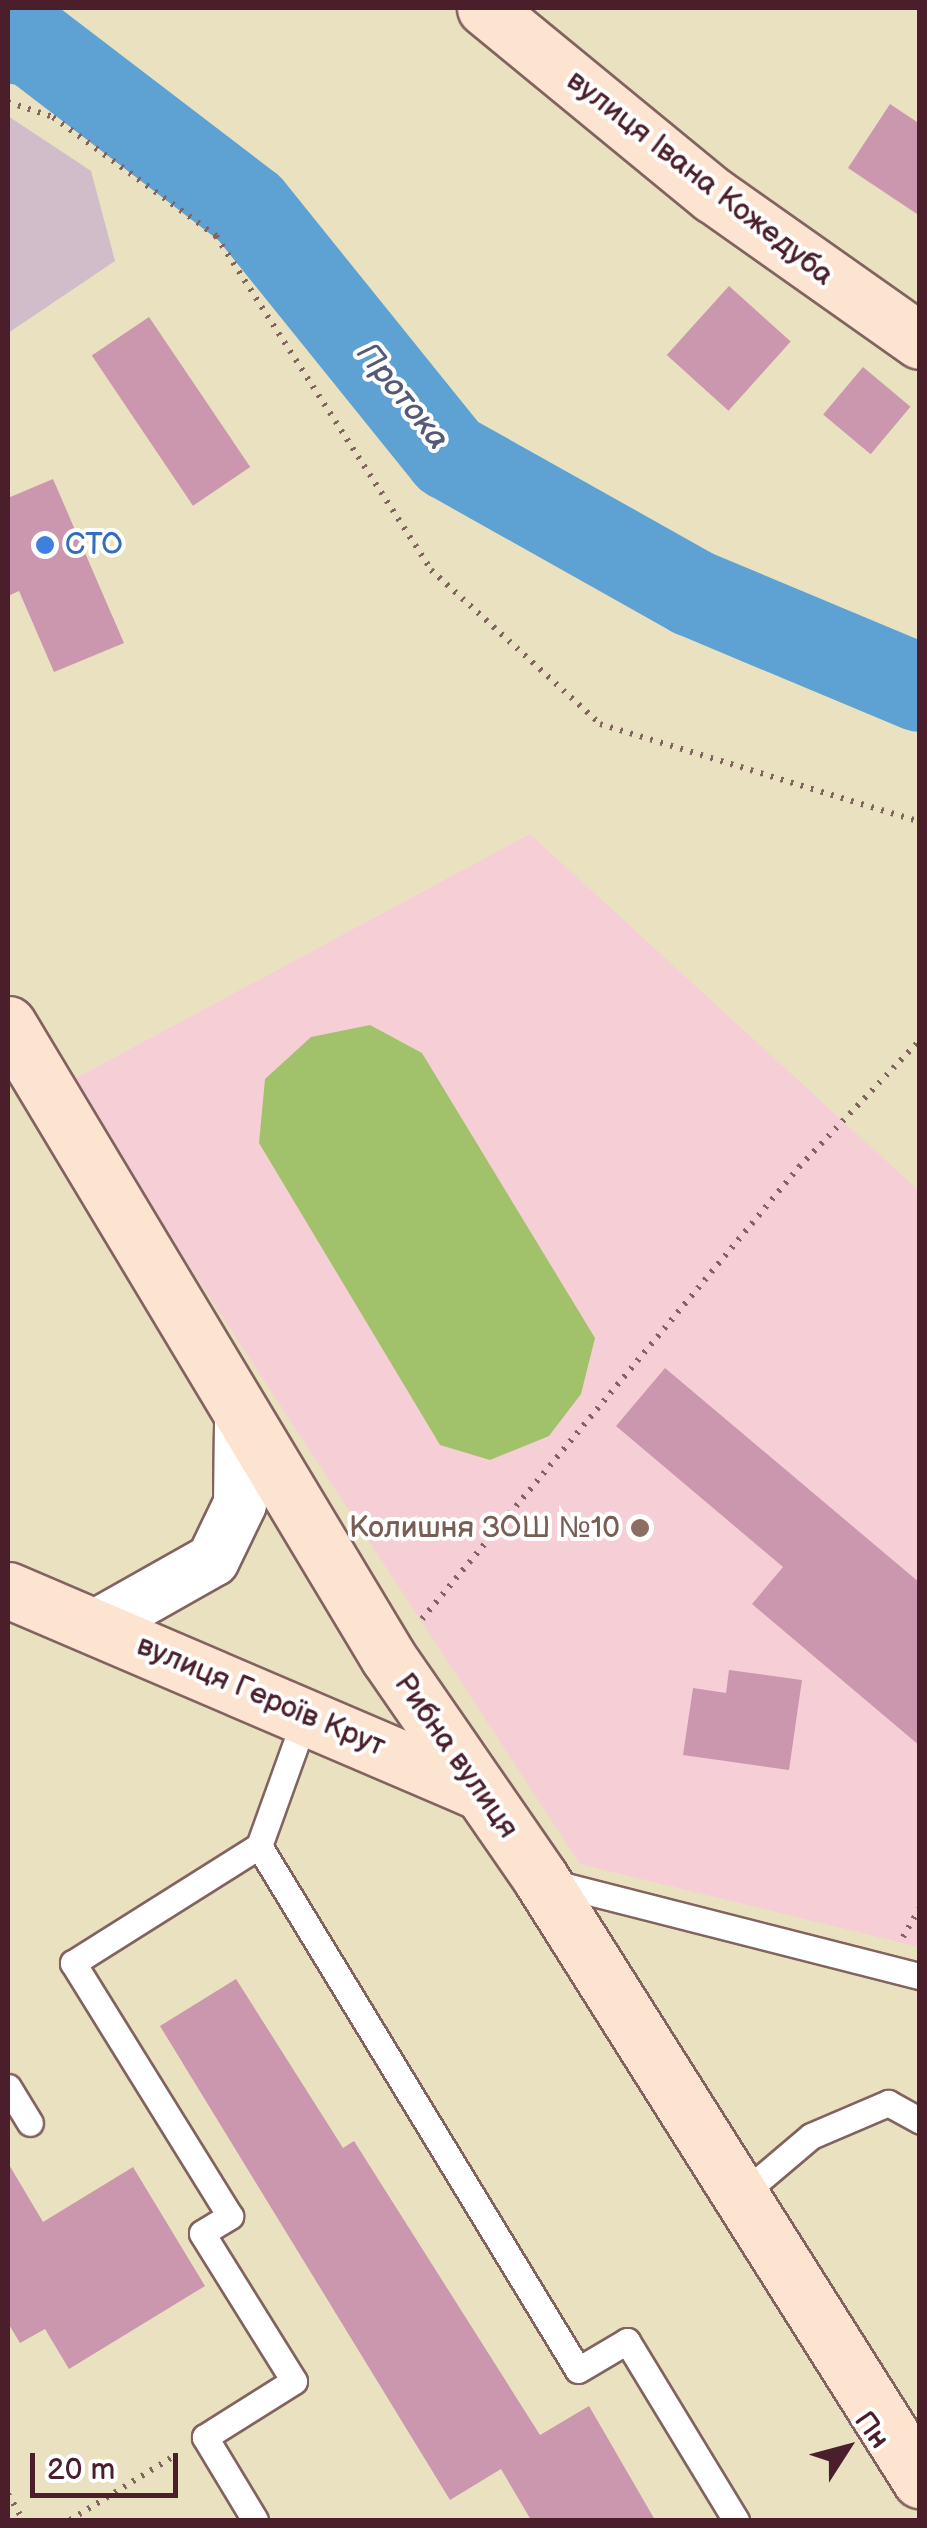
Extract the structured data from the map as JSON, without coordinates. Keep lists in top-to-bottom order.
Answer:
{
  "streets": {
    "street": ["вулиця Івана Кожедуба", "вулиця Героїв Крут", "Рибна вулиця"]
  },
  "crossings": [
    ["вулиця Героїв Крут", "Рибна вулиця"]
  ],
  "water": ["Протока"],
  "places": ["СТО", "Колишня ЗОШ №10"],
  "scale_bar": "20 m",
  "north": "top right"
}
